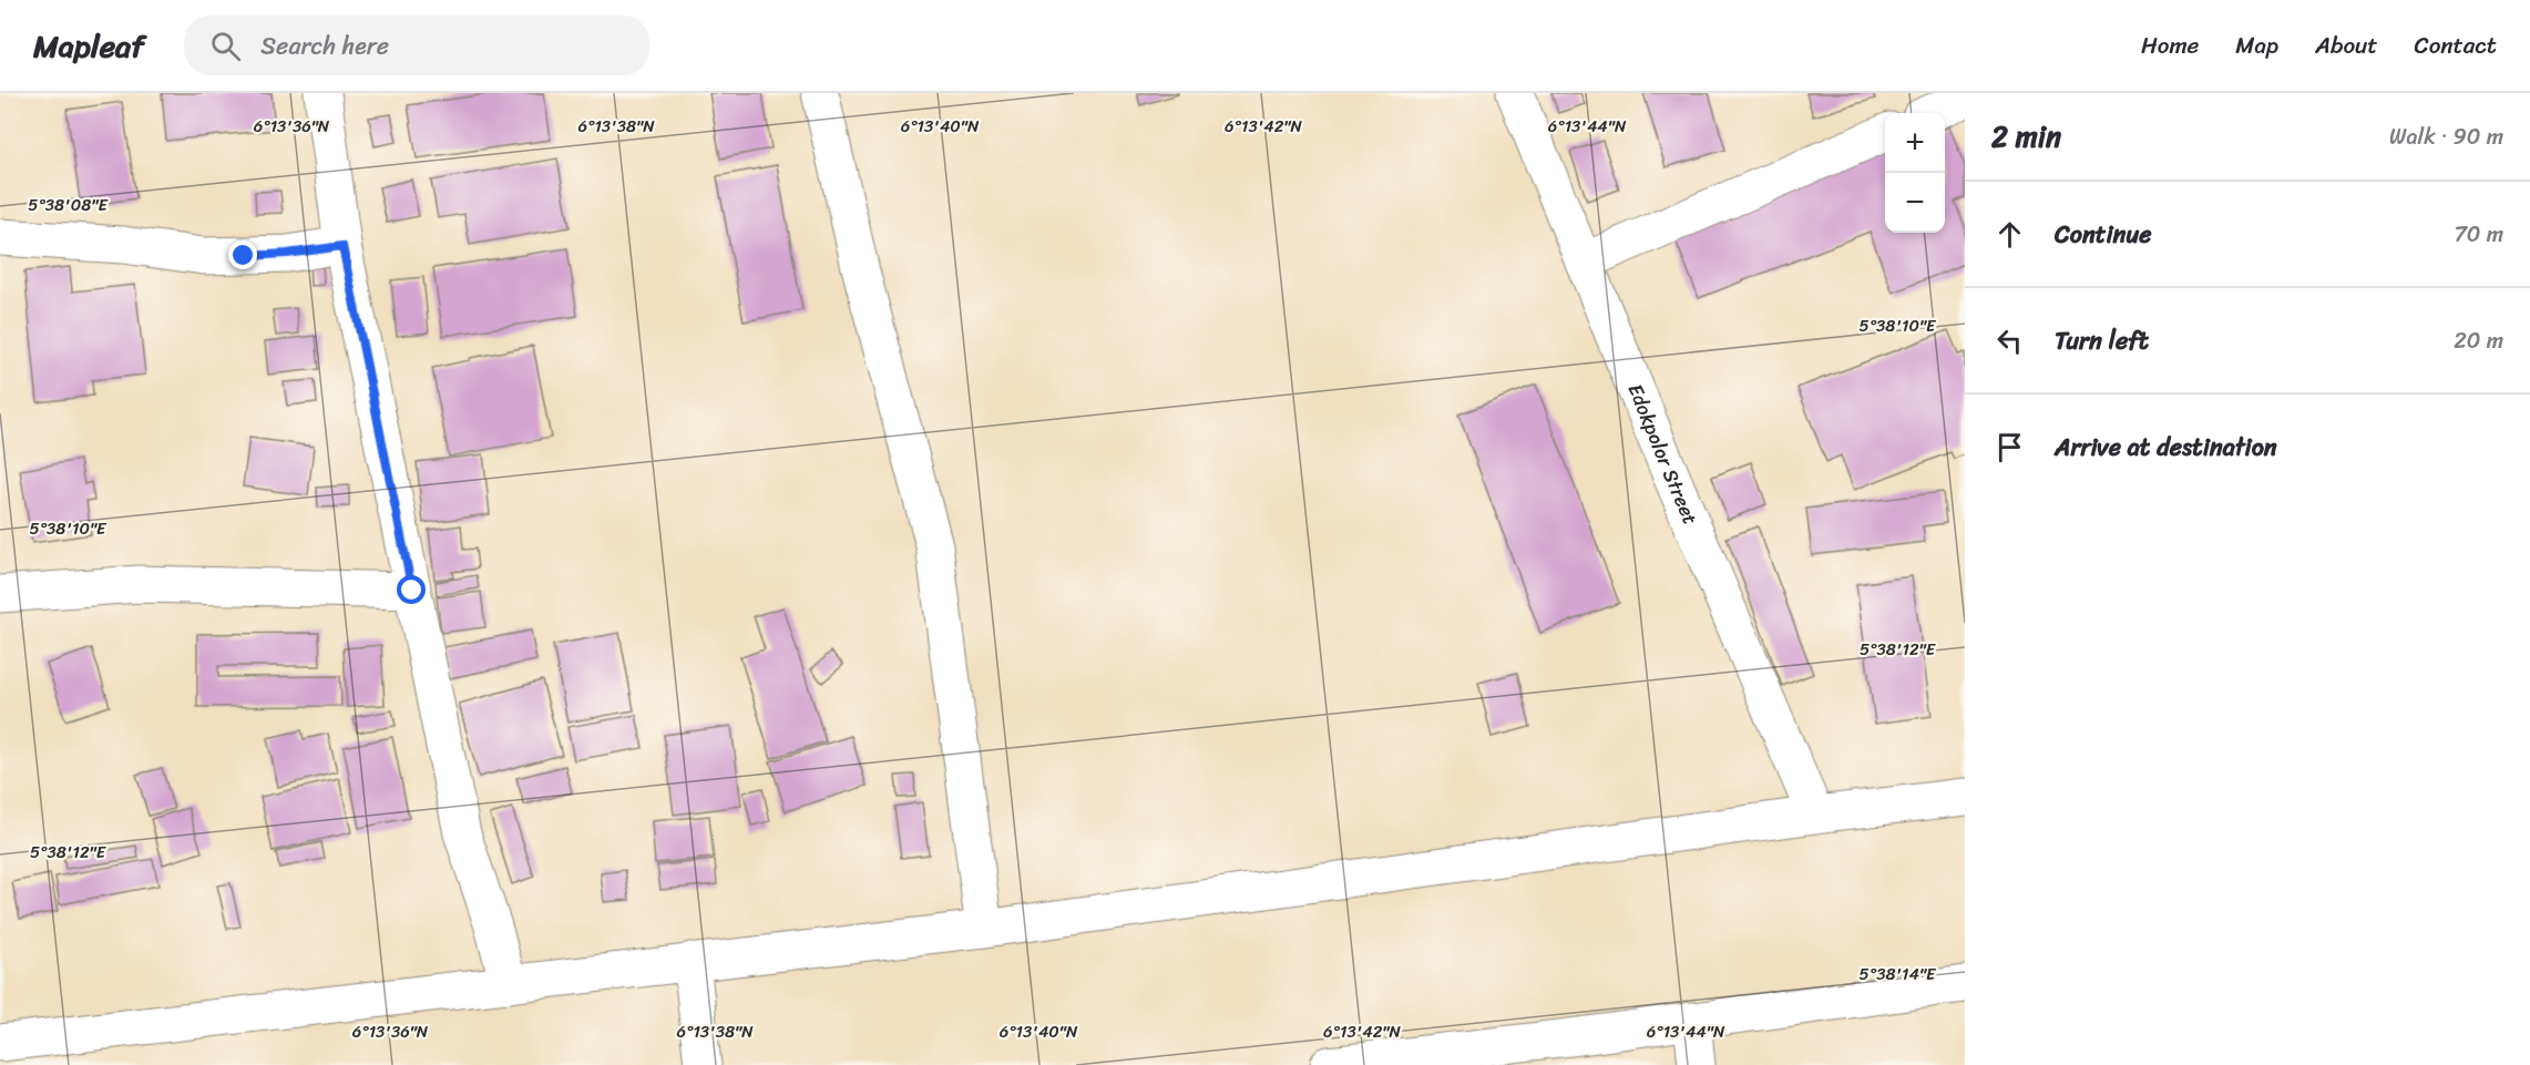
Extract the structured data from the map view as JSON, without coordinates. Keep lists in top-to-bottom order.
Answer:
{
  "streets": {
    "main road": ["Edokpolor Street"]
  },
  "page": {
    "header": "Mapleaf",
    "search": "Search here",
    "nav": [
      "Home",
      "Map",
      "About",
      "Contact"
    ],
    "heading": ["2 min", "Walk · 90 m"],
    "map_buttons": ["+", "−"],
    "list": [
      ["Continue", "70 m"],
      ["Turn left", "20 m"],
      "Arrive at destination"
    ]
  },
  "coordinates": [
    "6°13'36\"N",
    "6°13'38\"N",
    "6°13'40\"N",
    "6°13'42\"N",
    "6°13'44\"N",
    "5°38'08\"E",
    "5°38'10\"E",
    "5°38'12\"E",
    "5°38'14\"E"
  ]
}
